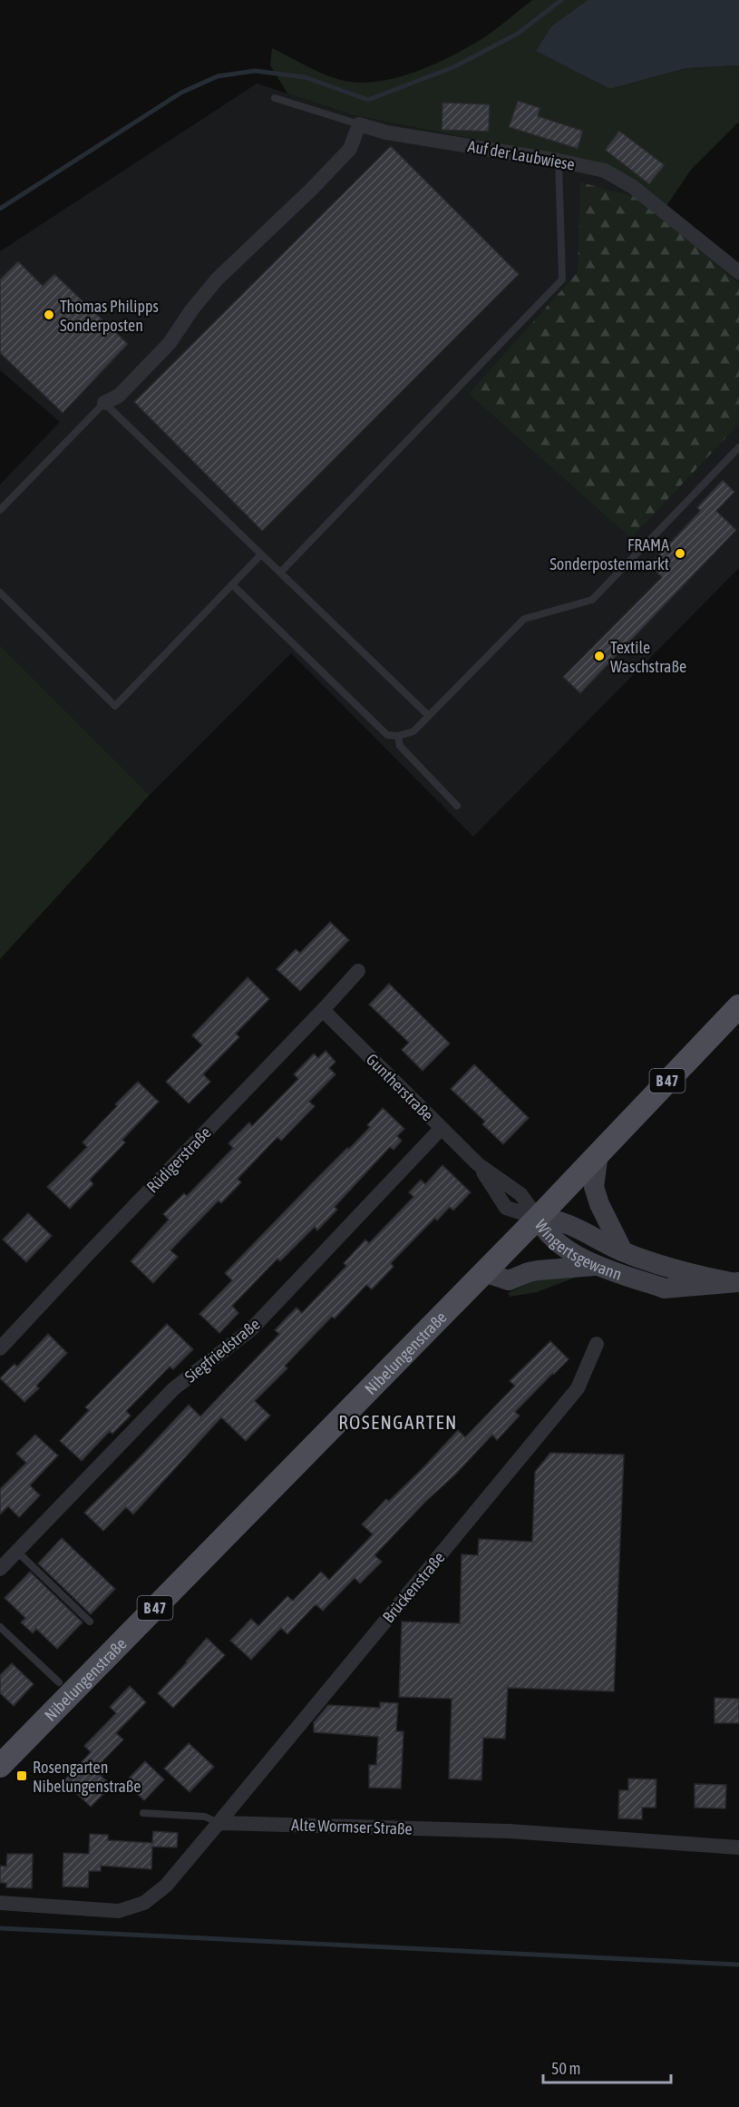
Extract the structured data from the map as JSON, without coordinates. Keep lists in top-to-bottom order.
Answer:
{
  "streets": {
    "main road": ["B 47", "Wingertsgewann", "Nibelungenstraße"],
    "street": [
      "Auf der Laubwiese",
      "Guntherstraße",
      "Rüdigerstraße",
      "Siegfriedstraße",
      "Brückenstraße",
      "Alte Wormser Straße"
    ]
  },
  "crossings": [
    ["Guntherstraße", "Rüdigerstraße"],
    ["Guntherstraße", "Wingertsgewann"],
    ["Guntherstraße", "Siegfriedstraße"],
    ["Guntherstraße", "Nibelungenstraße"],
    ["Wingertsgewann", "Nibelungenstraße"],
    ["Brückenstraße", "Alte Wormser Straße"]
  ],
  "districts": ["ROSENGARTEN"],
  "places": {
    "other": ["Thomas Philipps Sonderposten", "FRAMA Sonderpostenmarkt", "Textile Waschstraße"],
    "transit": ["Rosengarten Nibelungenstraße"]
  },
  "scale_bar": "50 m"
}
